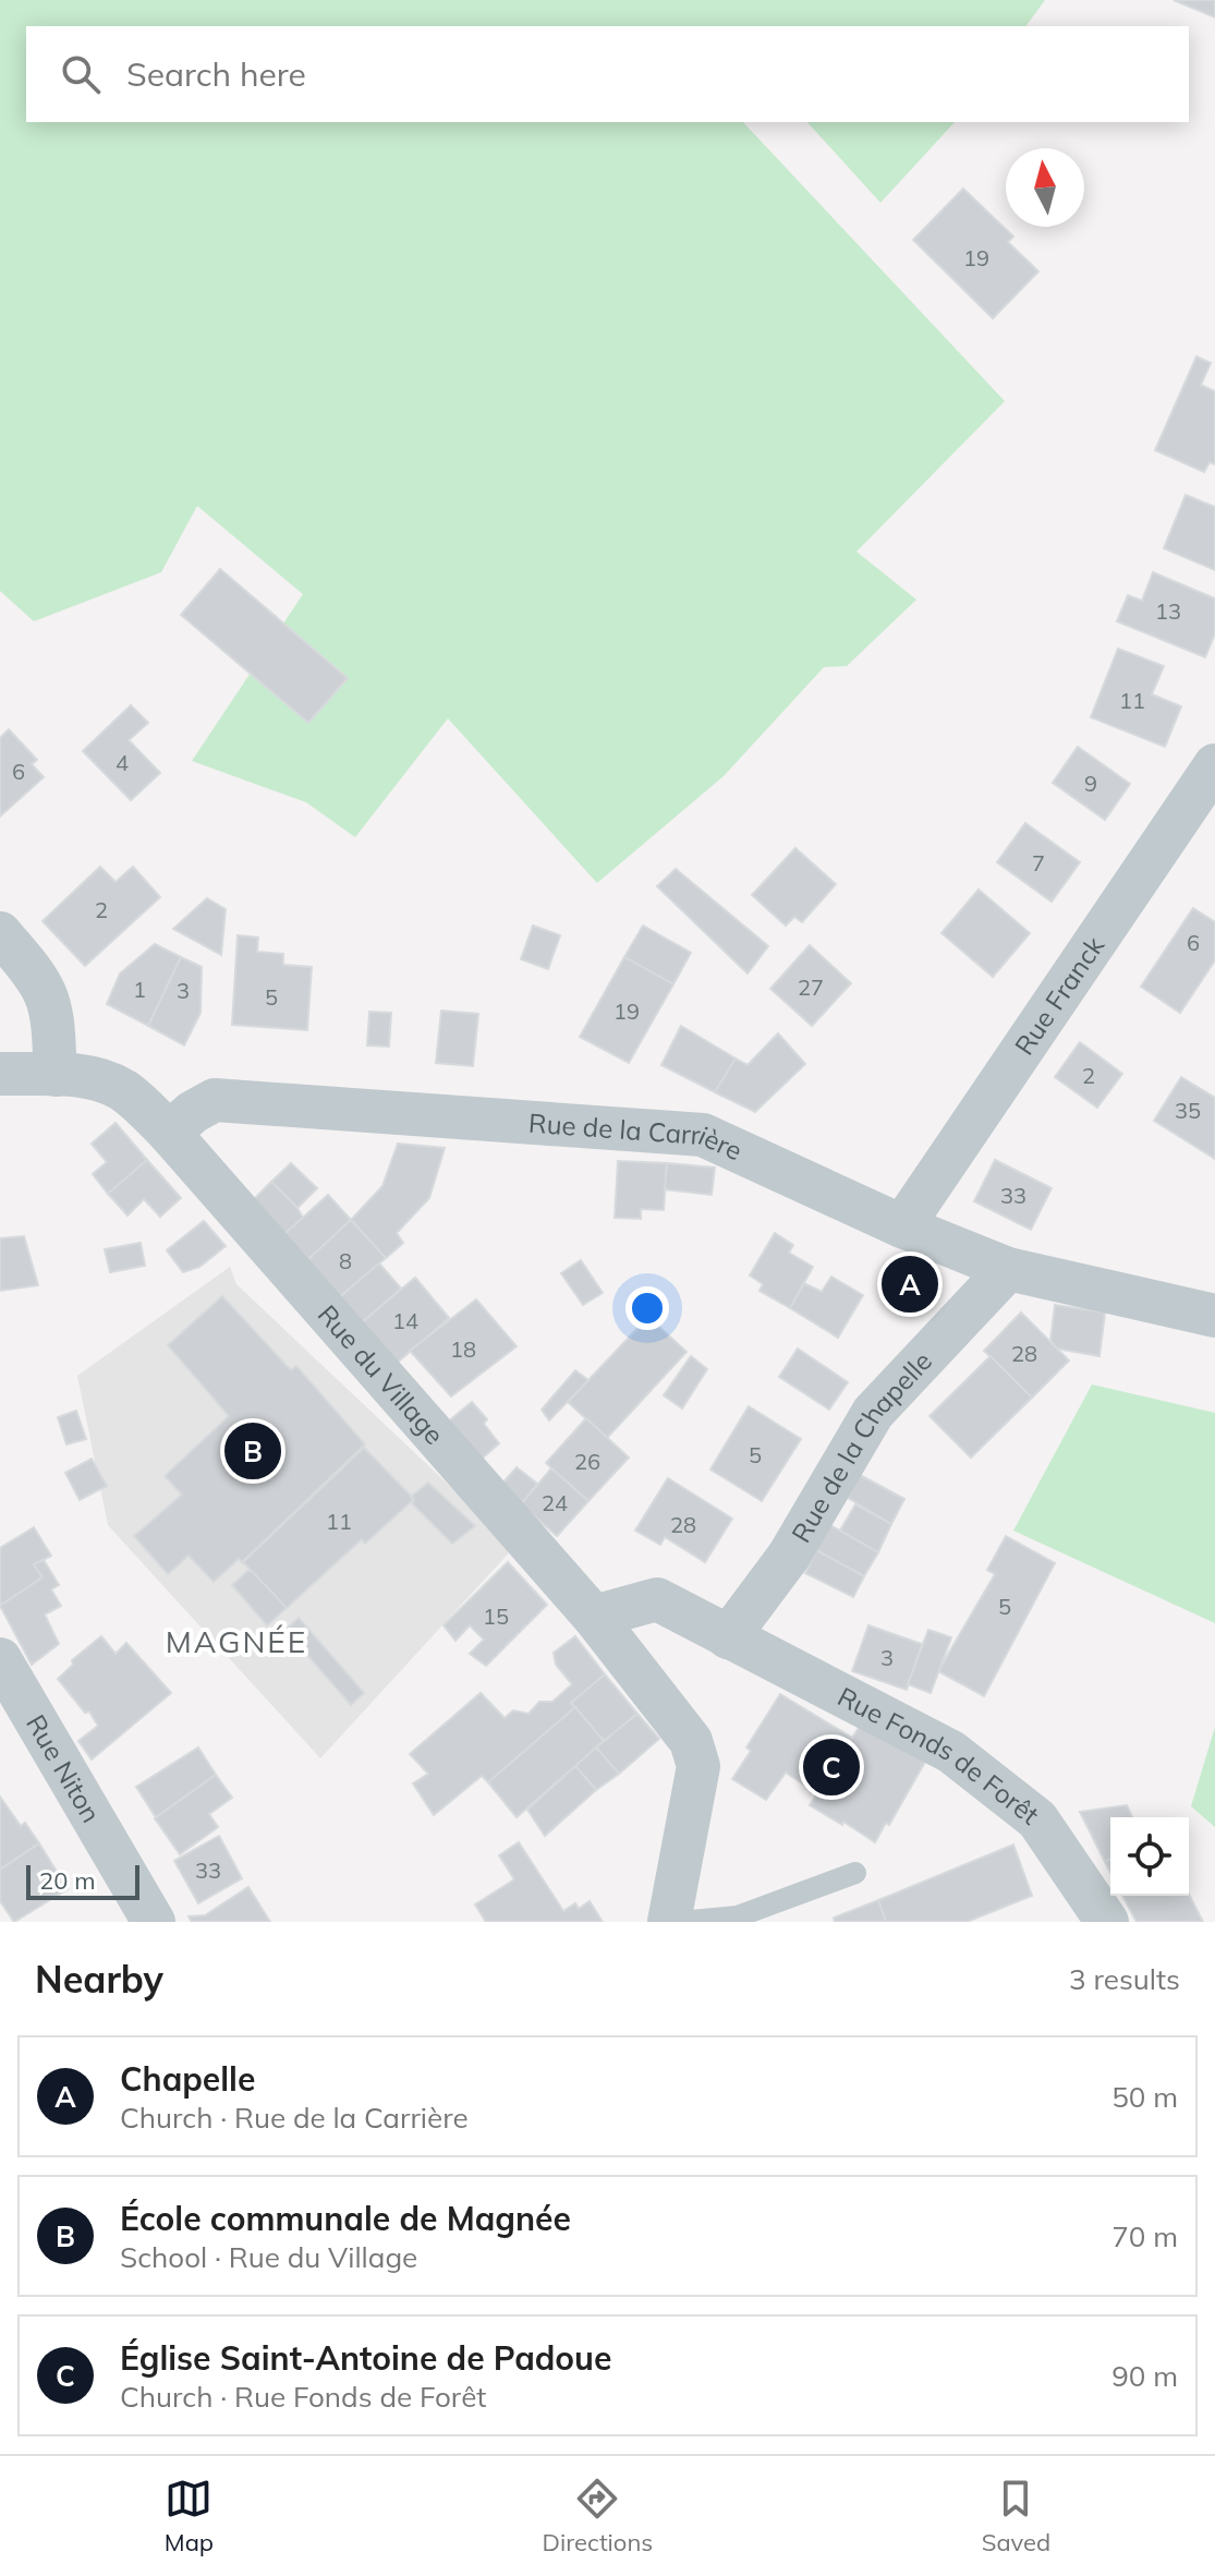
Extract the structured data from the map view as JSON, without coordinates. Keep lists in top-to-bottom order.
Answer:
{
  "streets": {
    "street": [
      "Rue Franck",
      "Rue de la Carrière",
      "Rue du Village",
      "Rue de la Chapelle",
      "Rue Fonds de Forêt",
      "Rue Niton"
    ]
  },
  "crossings": [
    ["Rue Franck", "Rue de la Carrière"],
    ["Rue de la Carrière", "Rue du Village"],
    ["Rue de la Carrière", "Rue de la Chapelle"],
    ["Rue de la Chapelle", "Rue Fonds de Forêt"]
  ],
  "districts": ["MAGNÉE"],
  "house_numbers": [
    "19",
    "13",
    "11",
    "4",
    "6",
    "9",
    "7",
    "2",
    "6",
    "27",
    "1",
    "3",
    "5",
    "19",
    "2",
    "35",
    "33",
    "8",
    "14",
    "18",
    "28",
    "5",
    "26",
    "24",
    "11",
    "28",
    "5",
    "15",
    "3",
    "33"
  ],
  "scale_bar": "20 m",
  "north": "top",
  "page": {
    "search": "Search here",
    "pins": ["A", "B", "C"],
    "scale": "20 m",
    "heading": ["Nearby", "3 results"],
    "list": [
      {
        "mark": "A",
        "name": "Chapelle",
        "note": "Church · Rue de la Carrière",
        "value": "50 m"
      },
      {
        "mark": "B",
        "name": "École communale de Magnée",
        "note": "School · Rue du Village",
        "value": "70 m"
      },
      {
        "mark": "C",
        "name": "Église Saint-Antoine de Padoue",
        "note": "Church · Rue Fonds de Forêt",
        "value": "90 m"
      }
    ],
    "nav": ["Map", "Directions", "Saved"]
  }
}
